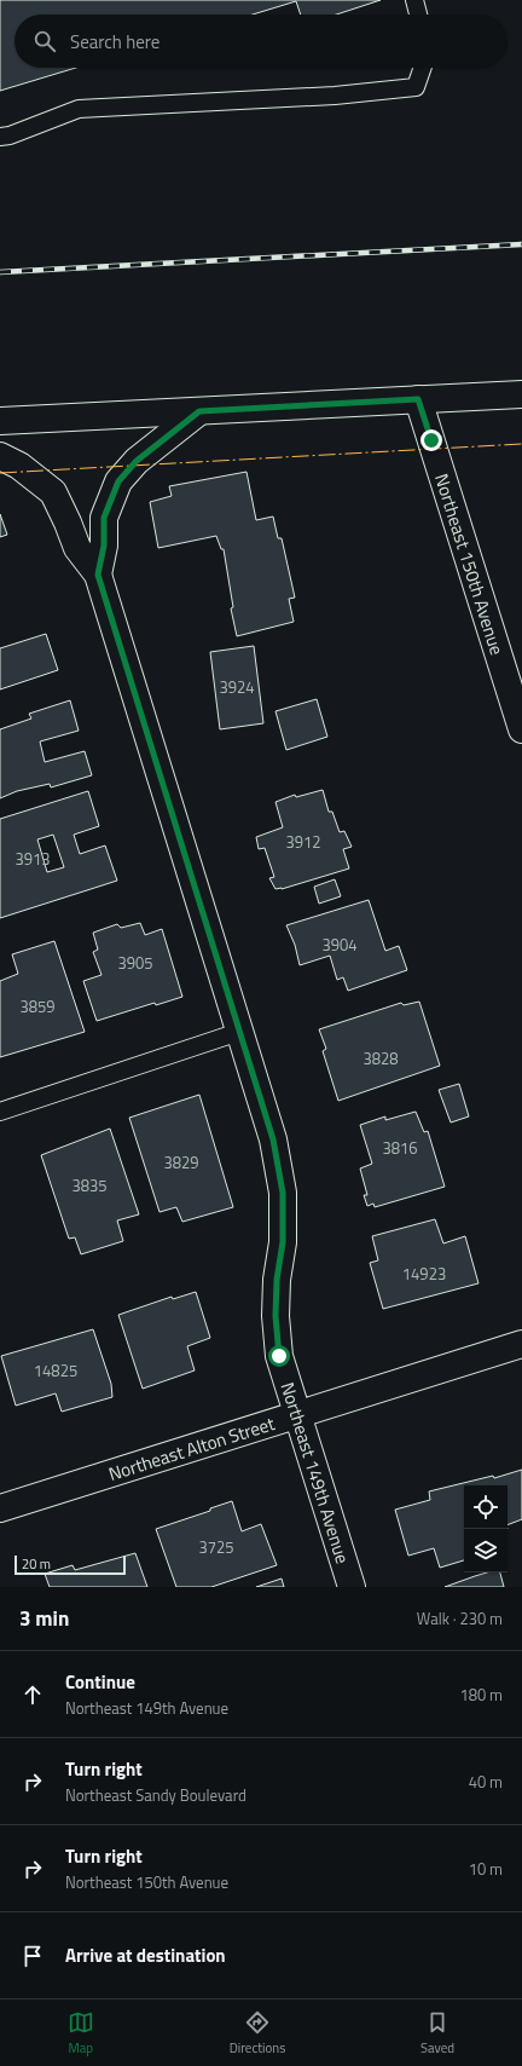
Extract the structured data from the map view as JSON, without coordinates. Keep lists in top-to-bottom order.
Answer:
{
  "streets": {
    "street": ["Northeast 150th Avenue", "Northeast Alton Street", "Northeast 149th Avenue"]
  },
  "crossings": [
    ["Northeast Alton Street", "Northeast 149th Avenue"]
  ],
  "house_numbers": [
    "3924",
    "3912",
    "3913",
    "3904",
    "3905",
    "3859",
    "3828",
    "3816",
    "3829",
    "3835",
    "14923",
    "14825",
    "3725"
  ],
  "scale_bar": "20 m",
  "page": {
    "search": "Search here",
    "scale": "20 m",
    "heading": ["3 min", "Walk · 230 m"],
    "list": [
      ["Continue", "Northeast 149th Avenue", "180 m"],
      ["Turn right", "Northeast Sandy Boulevard", "40 m"],
      ["Turn right", "Northeast 150th Avenue", "10 m"],
      "Arrive at destination"
    ],
    "nav": ["Map", "Directions", "Saved"]
  }
}
